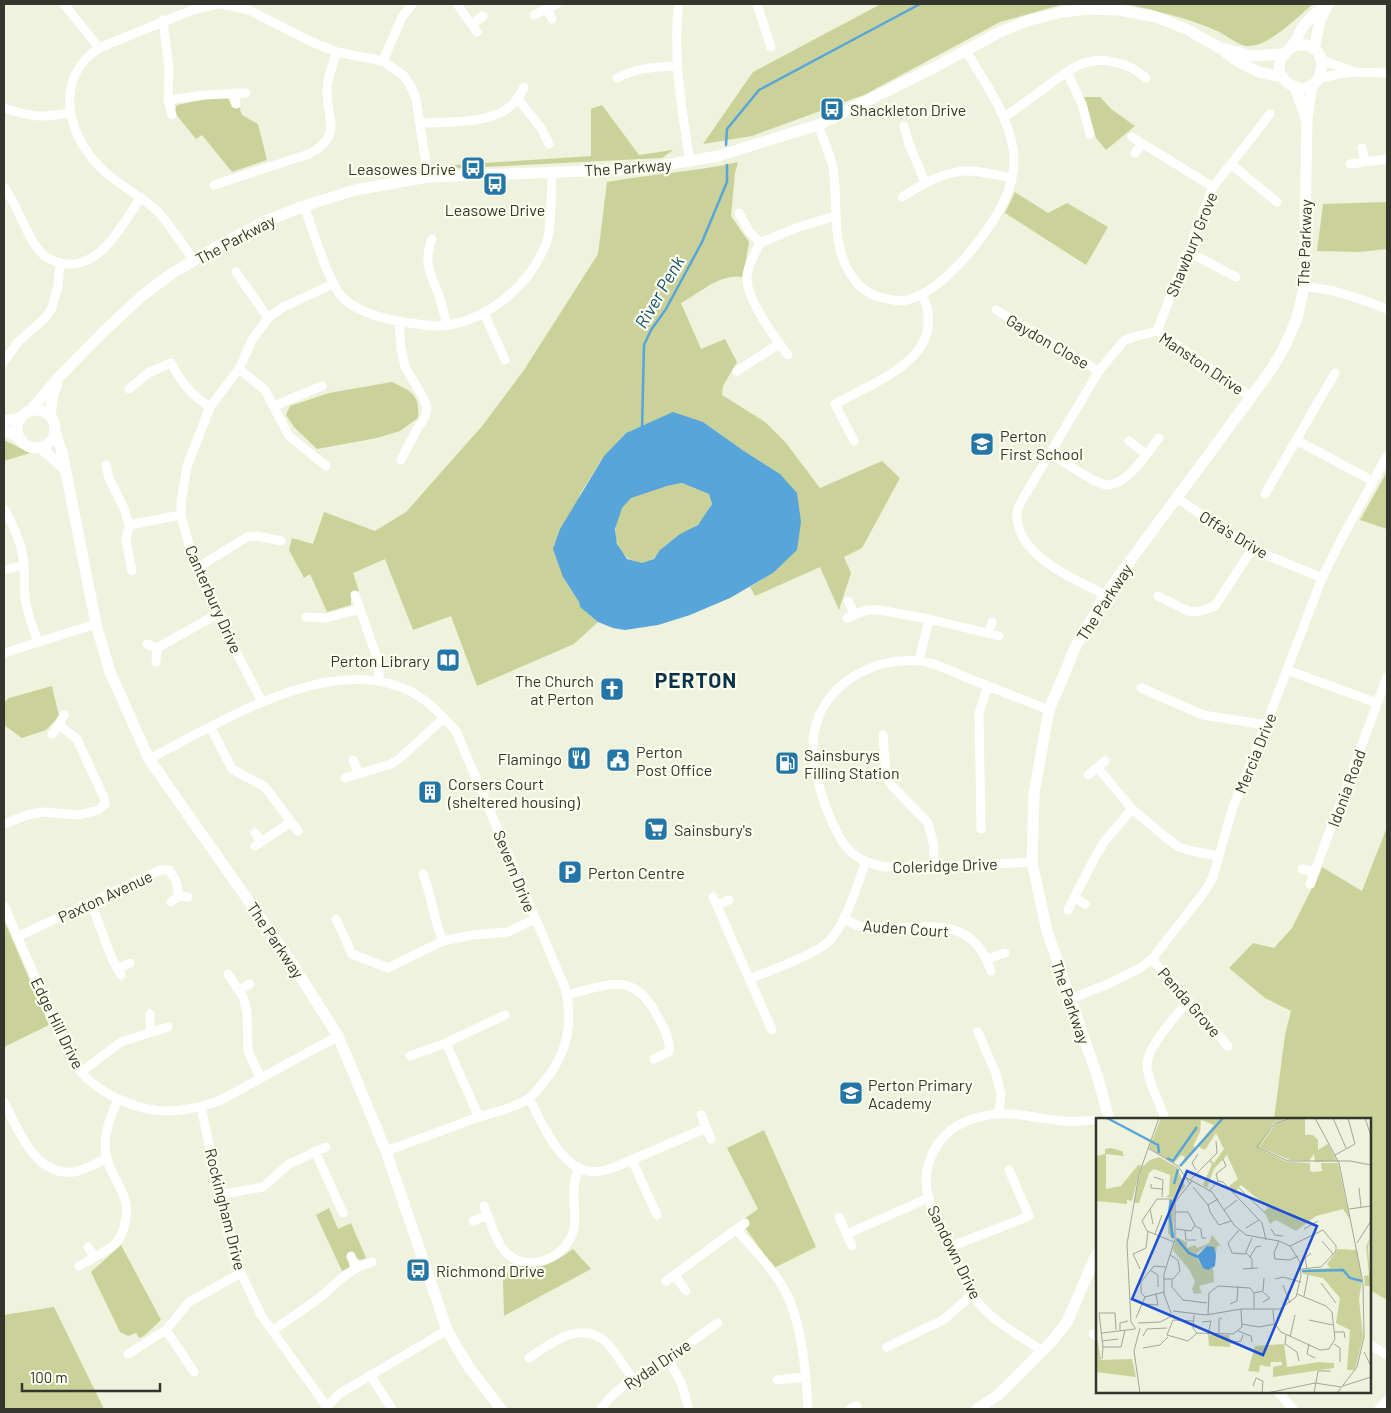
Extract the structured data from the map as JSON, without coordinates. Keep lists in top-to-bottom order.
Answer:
{
  "streets": {
    "street": [
      "The Parkway",
      "Shawbury Grove",
      "Gaydon Close",
      "Manston Drive",
      "Offa's Drive",
      "Canterbury Drive",
      "Mercia Drive",
      "Idonia Road",
      "Coleridge Drive",
      "Severn Drive",
      "Paxton Avenue",
      "Auden Court",
      "Penda Grove",
      "Edge Hill Drive",
      "Rockingham Drive",
      "Sandown Drive",
      "Rydal Drive"
    ]
  },
  "crossings": [
    ["The Parkway", "Manston Drive"],
    ["The Parkway", "Offa's Drive"],
    ["The Parkway", "Mercia Drive"],
    ["The Parkway", "Coleridge Drive"],
    ["The Parkway", "Severn Drive"],
    ["The Parkway", "Edge Hill Drive"],
    ["Shawbury Grove", "Manston Drive"],
    ["Gaydon Close", "Manston Drive"],
    ["Offa's Drive", "Mercia Drive"],
    ["Canterbury Drive", "Severn Drive"],
    ["Mercia Drive", "Penda Grove"],
    ["Paxton Avenue", "Edge Hill Drive"],
    ["Edge Hill Drive", "Rockingham Drive"]
  ],
  "districts": ["PERTON"],
  "water": ["River Penk"],
  "places": {
    "bus stop": [
      "Shackleton Drive",
      "Leasowes Drive",
      "Leasowe Drive",
      "Richmond Drive"
    ],
    "school or university": ["Perton First School", "Perton Primary Academy"],
    "library": ["Perton Library"],
    "church": ["The Church at Perton"],
    "restaurant": ["Flamingo"],
    "public building": ["Perton Post Office"],
    "fuel station": ["Sainsburys Filling Station"],
    "building": ["Corsers Court (sheltered housing)"],
    "supermarket": ["Sainsbury's"],
    "parking": ["Perton Centre"]
  },
  "scale_bar": "100 m"
}
